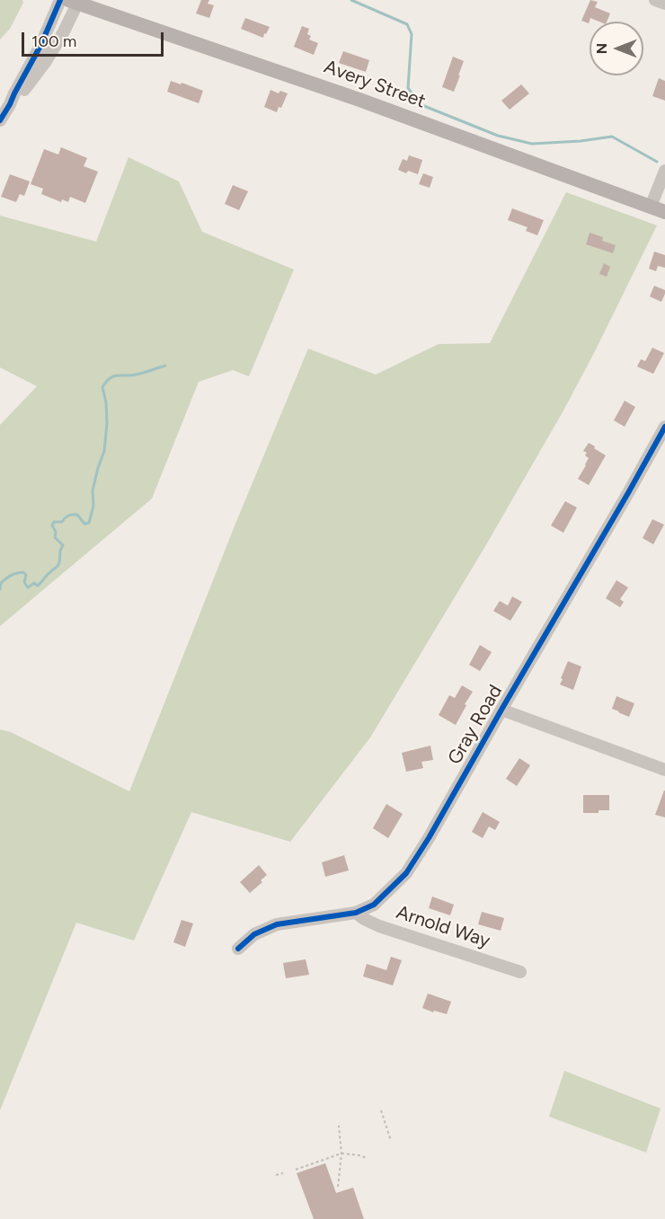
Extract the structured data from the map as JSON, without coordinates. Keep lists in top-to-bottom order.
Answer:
{
  "streets": {
    "main road": ["Avery Street"],
    "street": ["Gray Road", "Arnold Way"]
  },
  "crossings": [
    ["Gray Road", "Arnold Way"]
  ],
  "scale_bar": "100 m",
  "north": "left"
}
